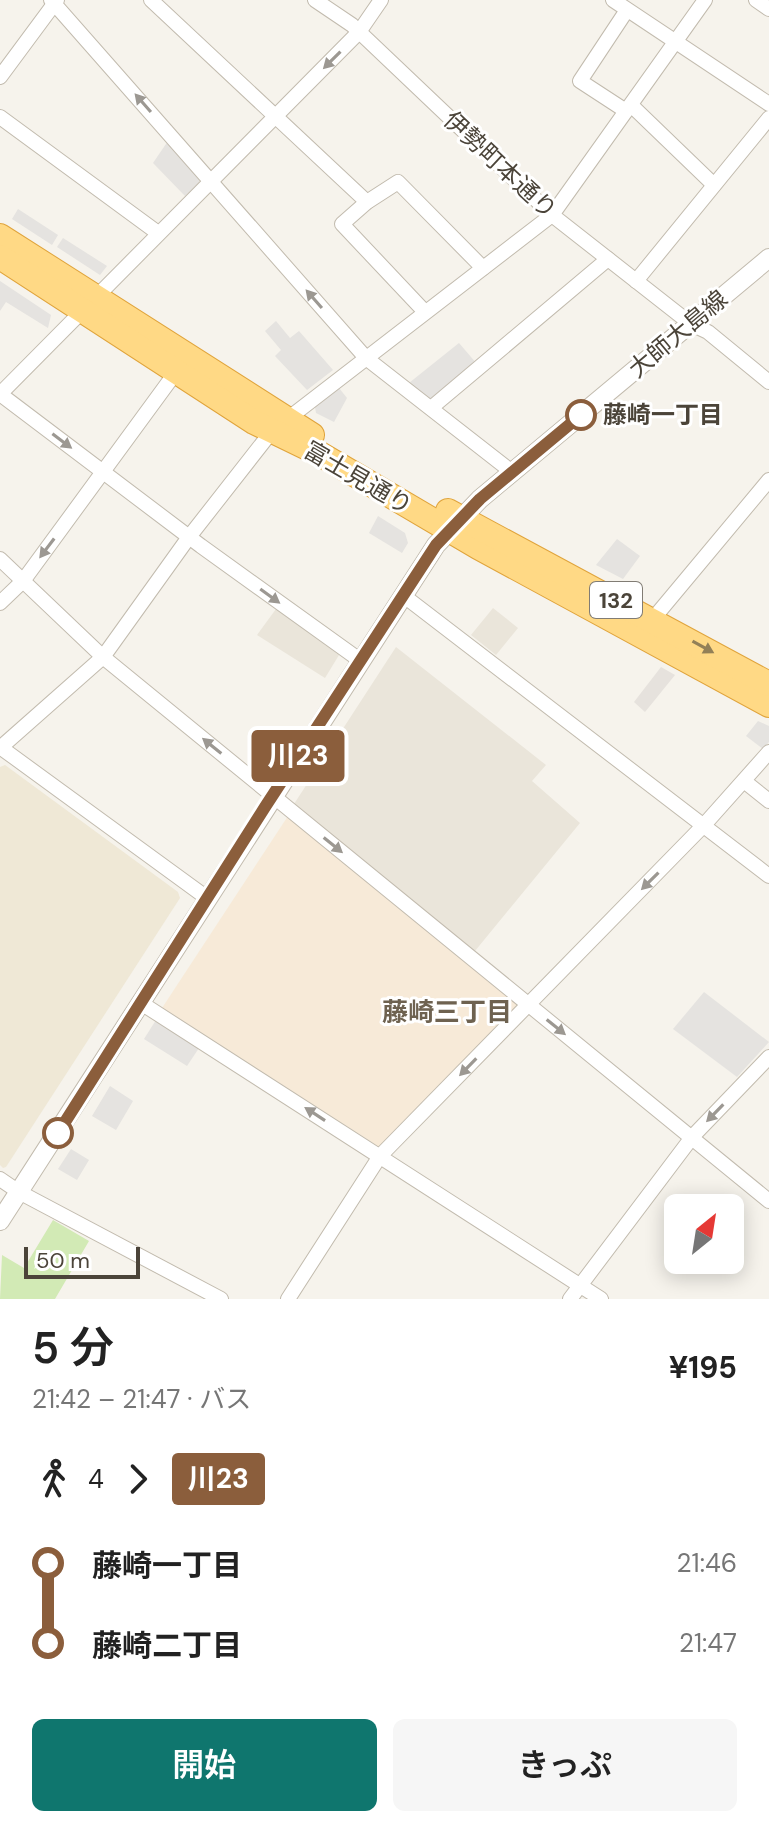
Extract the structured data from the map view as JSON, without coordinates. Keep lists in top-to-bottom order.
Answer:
{
  "streets": {
    "highway": ["富士見通り", "132"],
    "street": ["伊勢町本通り", "大師大島線"]
  },
  "crossings": [
    ["伊勢町本通り", "大師大島線"],
    ["大師大島線", "富士見通り"]
  ],
  "districts": ["藤崎三丁目"],
  "places": ["藤崎一丁目"],
  "lines": ["bus line 川23"],
  "scale_bar": "50 m",
  "north": "top right",
  "page": {
    "on_map": "川23",
    "scale": "50 m",
    "heading": ["5 分", "21:42 – 21:47 · バス", "¥195"],
    "legs": ["4", "川23"],
    "list": [
      {
        "name": "藤崎一丁目",
        "value": "21:46"
      },
      {
        "name": "藤崎二丁目",
        "value": "21:47"
      }
    ],
    "buttons": ["開始", "きっぷ"]
  }
}
